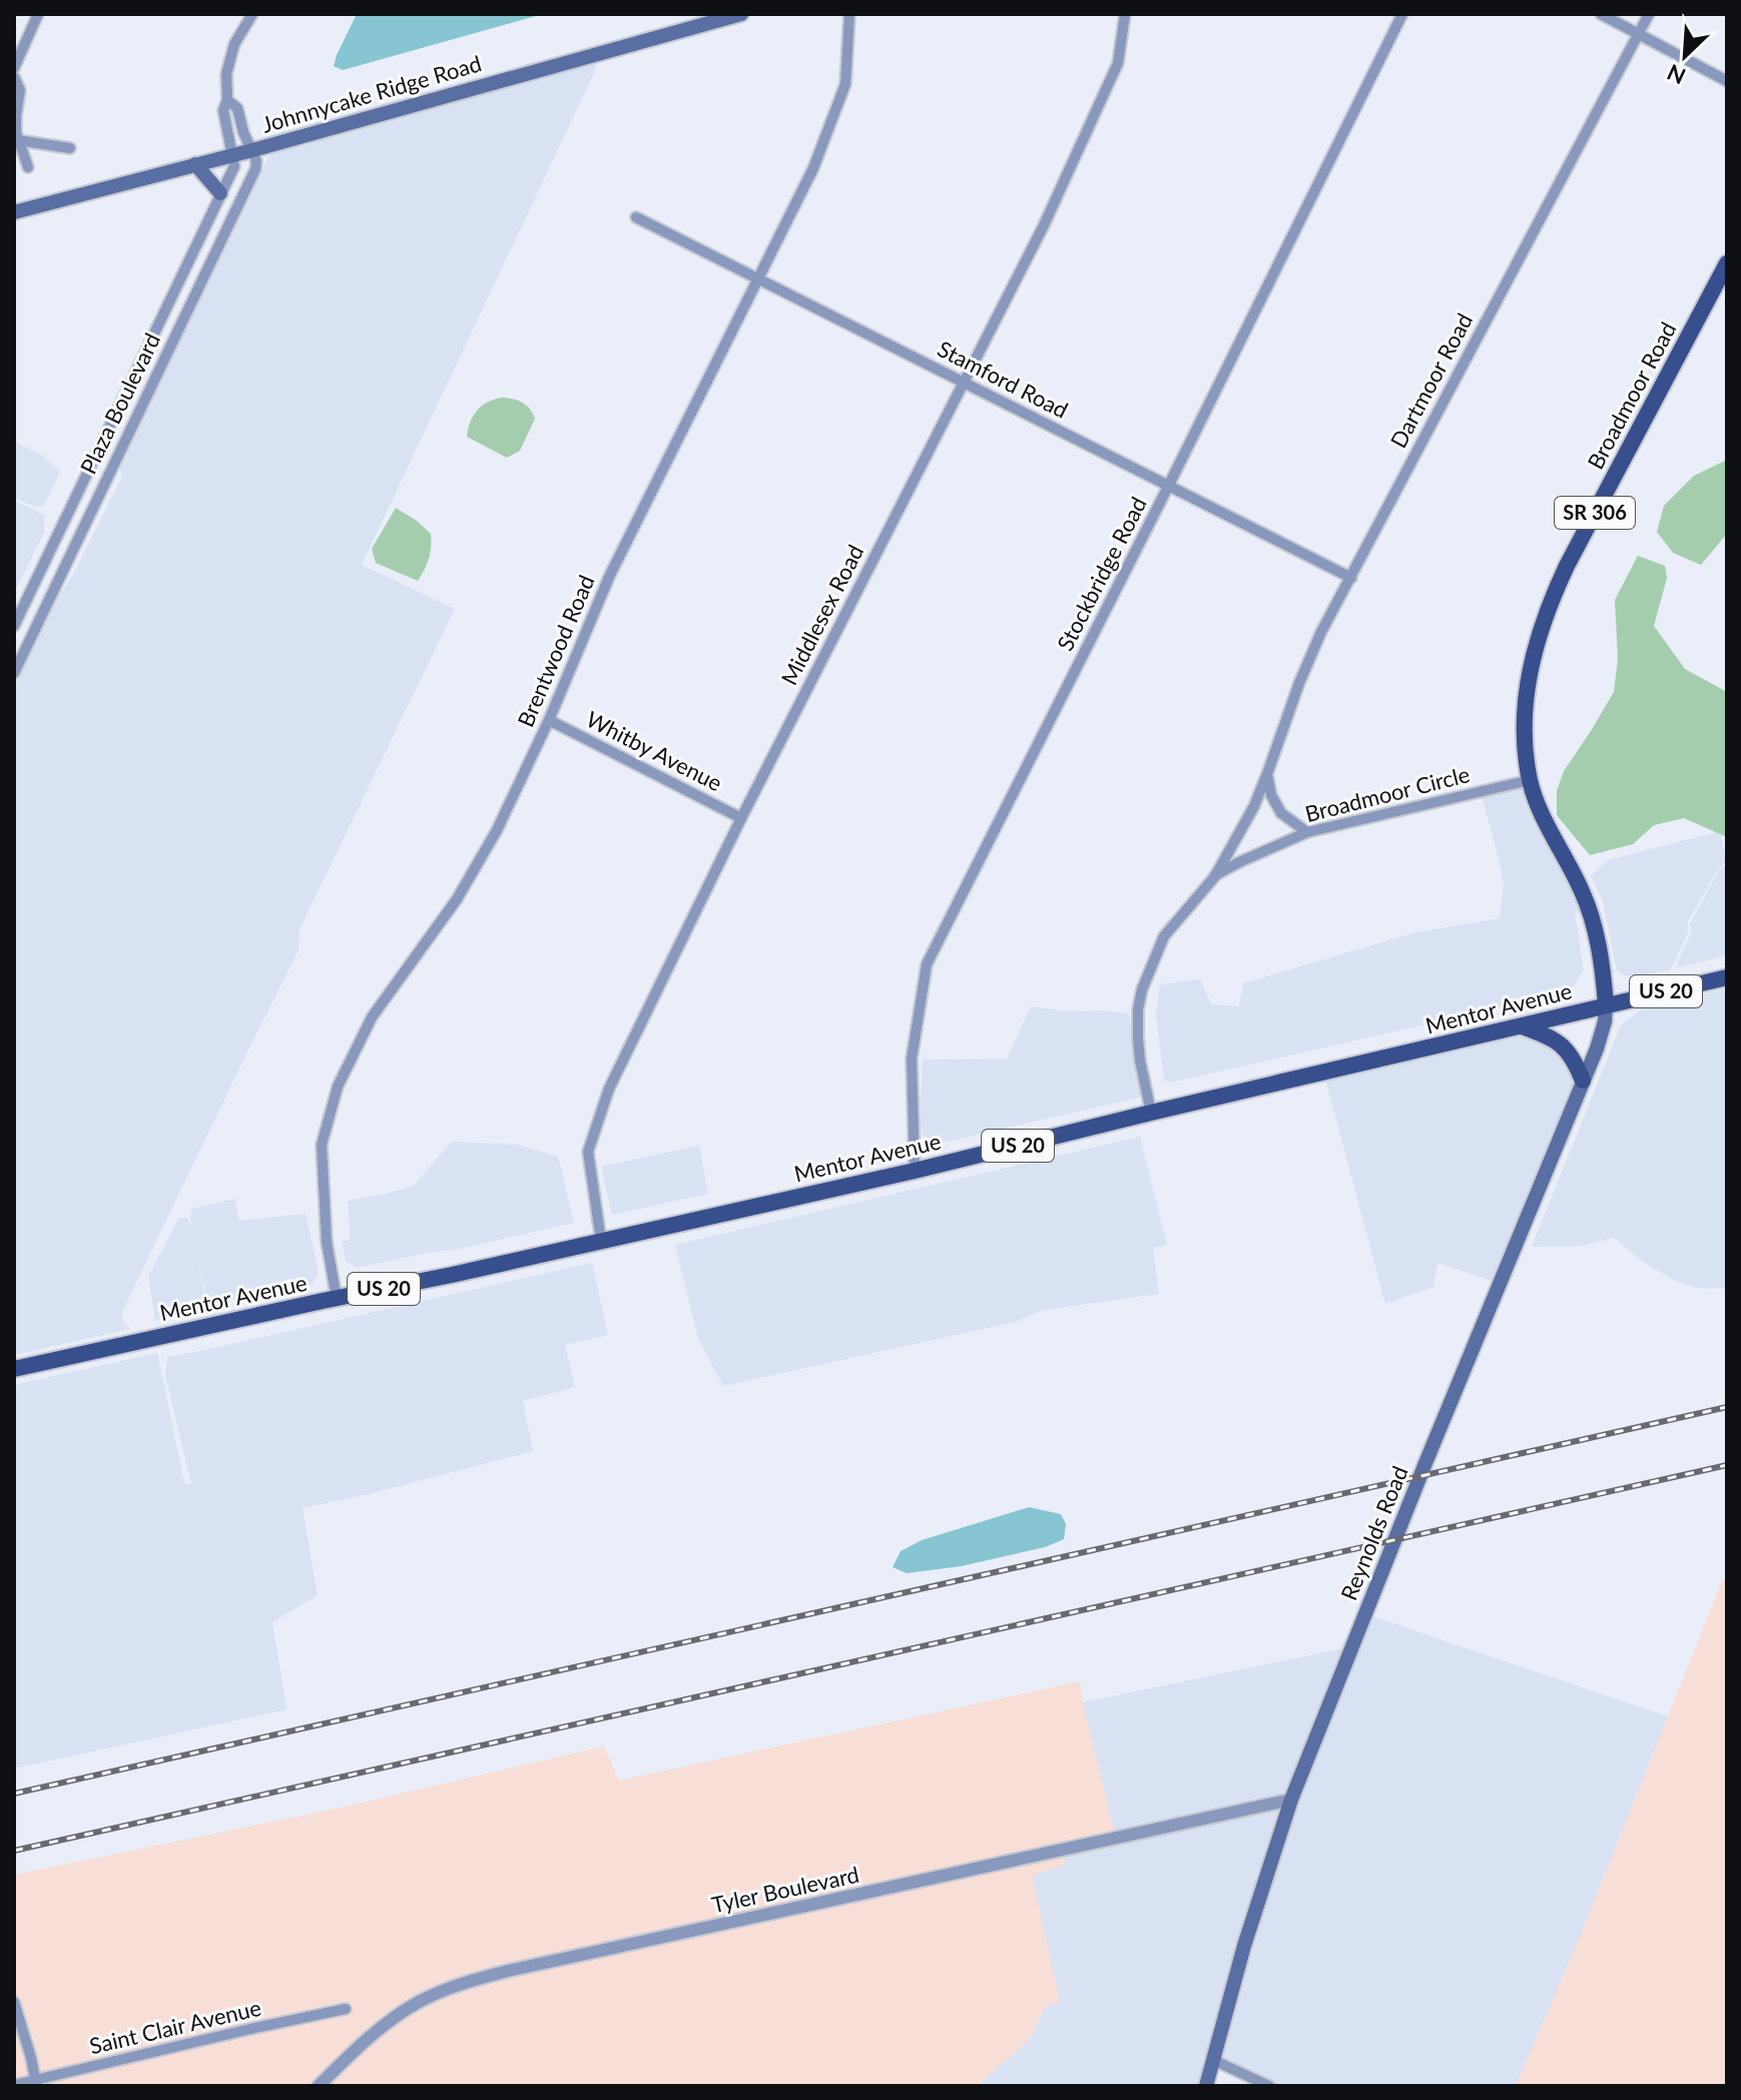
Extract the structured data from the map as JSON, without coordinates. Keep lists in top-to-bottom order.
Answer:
{
  "streets": {
    "main road": [
      "Johnnycake Ridge Road",
      "Broadmoor Road",
      "SR 306",
      "US 20",
      "Mentor Avenue",
      "Reynolds Road"
    ],
    "street": [
      "Stamford Road",
      "Dartmoor Road",
      "Plaza Boulevard",
      "Stockbridge Road",
      "Middlesex Road",
      "Brentwood Road",
      "Whitby Avenue",
      "Broadmoor Circle",
      "Tyler Boulevard",
      "Saint Clair Avenue"
    ]
  },
  "crossings": [
    ["Johnnycake Ridge Road", "Plaza Boulevard"],
    ["Stamford Road", "Dartmoor Road"],
    ["Stamford Road", "Stockbridge Road"],
    ["Stamford Road", "Middlesex Road"],
    ["Stamford Road", "Brentwood Road"],
    ["Dartmoor Road", "Broadmoor Circle"],
    ["Dartmoor Road", "Mentor Avenue"],
    ["Broadmoor Road", "Broadmoor Circle"],
    ["Broadmoor Road", "Mentor Avenue"],
    ["Broadmoor Road", "Reynolds Road"],
    ["Stockbridge Road", "Mentor Avenue"],
    ["Middlesex Road", "Whitby Avenue"],
    ["Middlesex Road", "Mentor Avenue"],
    ["Brentwood Road", "Whitby Avenue"],
    ["Brentwood Road", "Mentor Avenue"],
    ["Mentor Avenue", "Reynolds Road"],
    ["Reynolds Road", "Tyler Boulevard"]
  ],
  "north": "bottom left"
}
